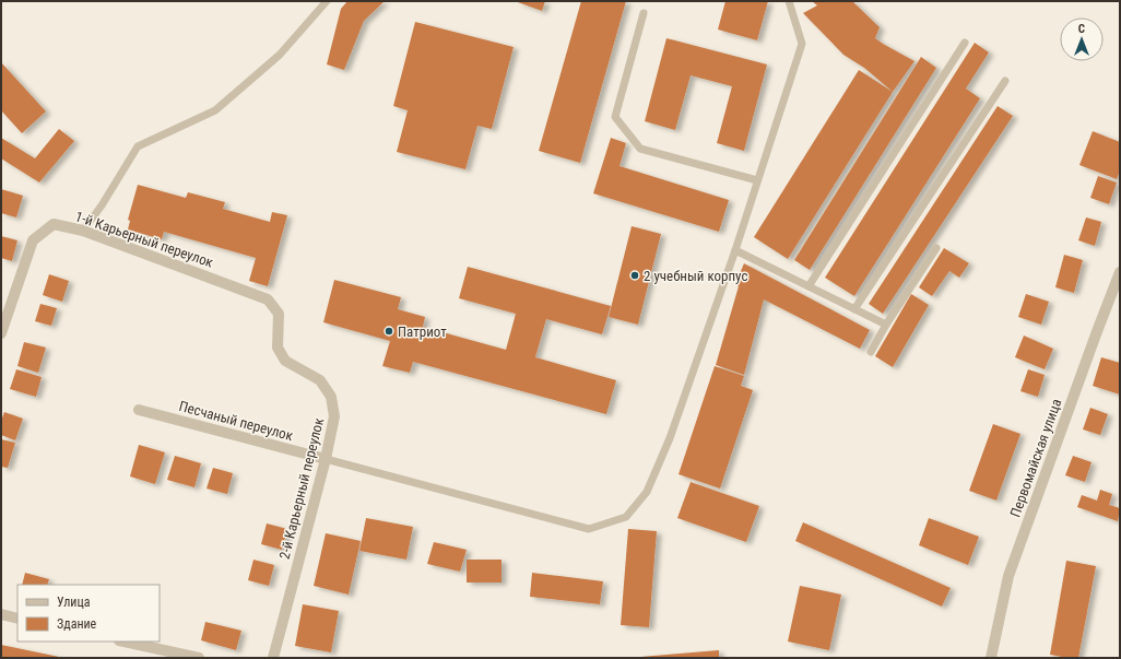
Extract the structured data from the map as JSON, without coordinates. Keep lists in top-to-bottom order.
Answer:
{
  "streets": {
    "street": [
      "1-й Карьерный переулок",
      "Песчаный переулок",
      "Первомайская улица",
      "2-й Карьерный переулок"
    ]
  },
  "crossings": [
    ["1-й Карьерный переулок", "2-й Карьерный переулок"],
    ["Песчаный переулок", "2-й Карьерный переулок"]
  ],
  "places": ["2 учебный корпус", "Патриот"],
  "legend": ["Улица", "Здание"],
  "north": "top"
}
